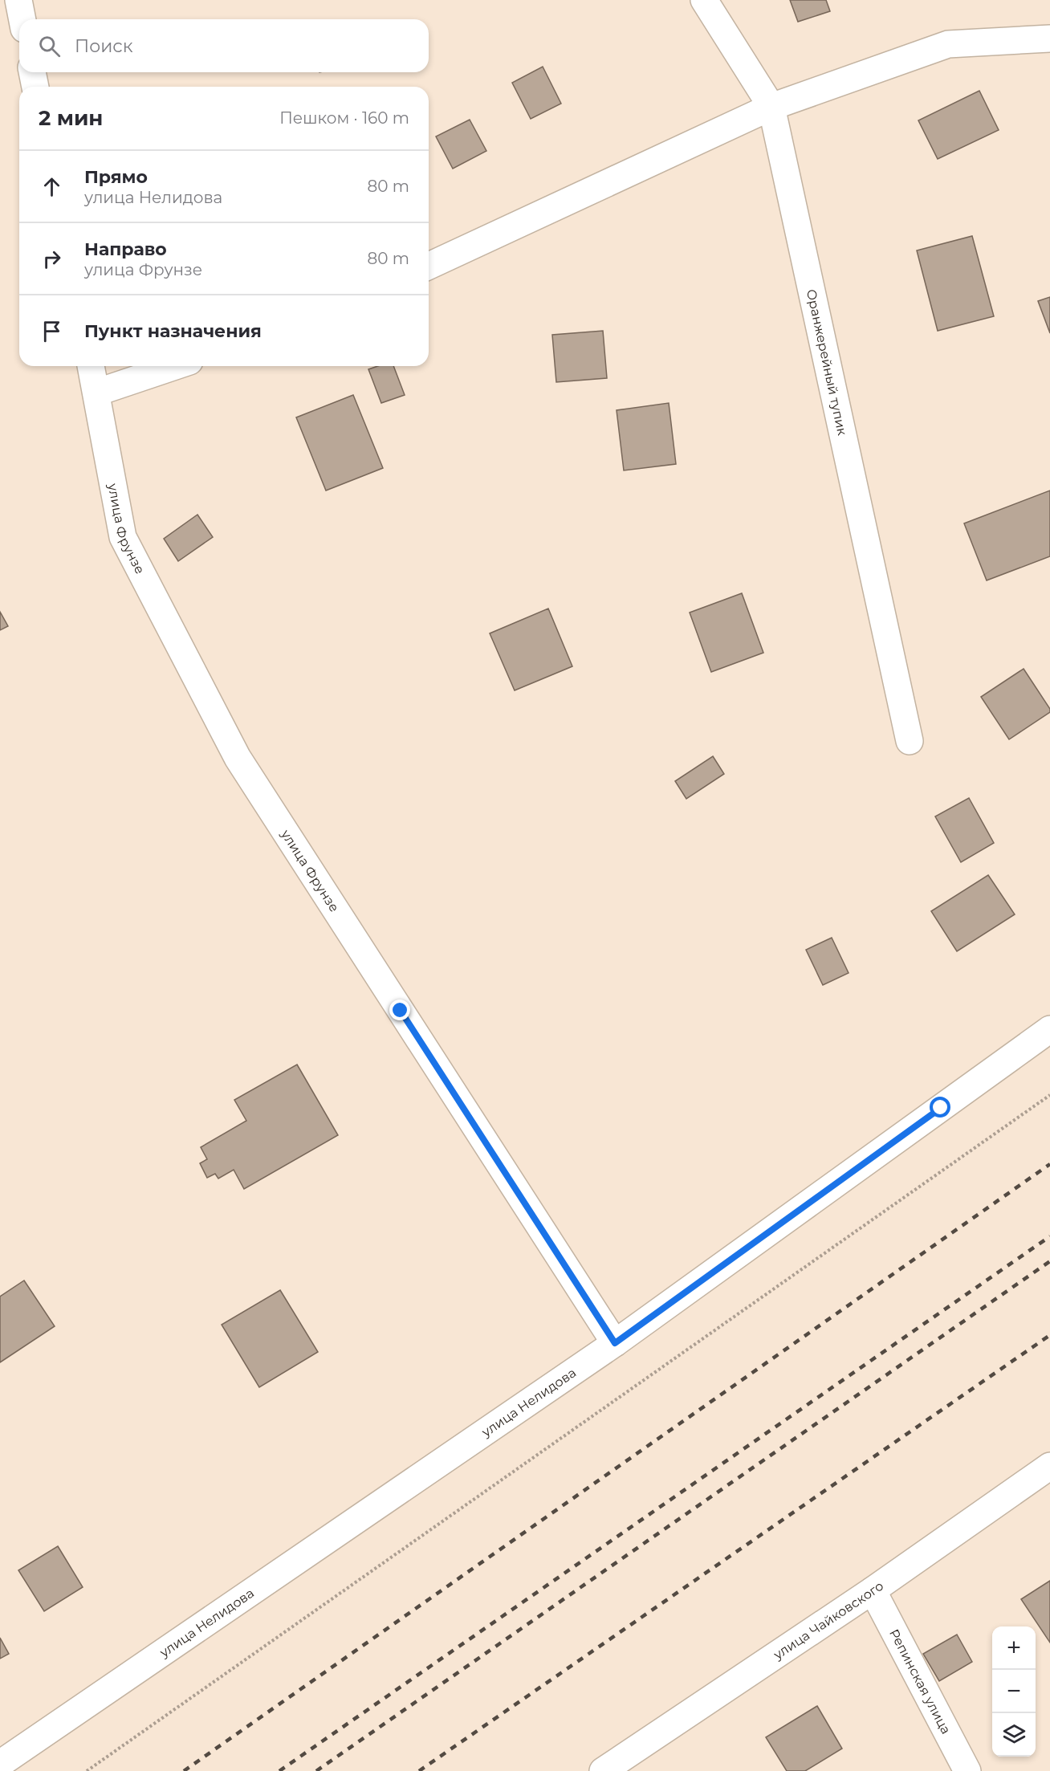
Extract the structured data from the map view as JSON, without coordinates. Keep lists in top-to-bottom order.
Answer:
{
  "streets": {
    "street": [
      "Оранжерейный тупик",
      "улица Фрунзе",
      "улица Нелидова",
      "улица Чайковского",
      "Репинская улица"
    ]
  },
  "crossings": [
    ["улица Фрунзе", "улица Нелидова"],
    ["улица Чайковского", "Репинская улица"]
  ],
  "page": {
    "search": "Поиск",
    "heading": ["2 мин", "Пешком · 160 m"],
    "list": [
      ["Прямо", "улица Нелидова", "80 m"],
      ["Направо", "улица Фрунзе", "80 m"],
      "Пункт назначения"
    ],
    "map_buttons": ["+", "−"]
  }
}
